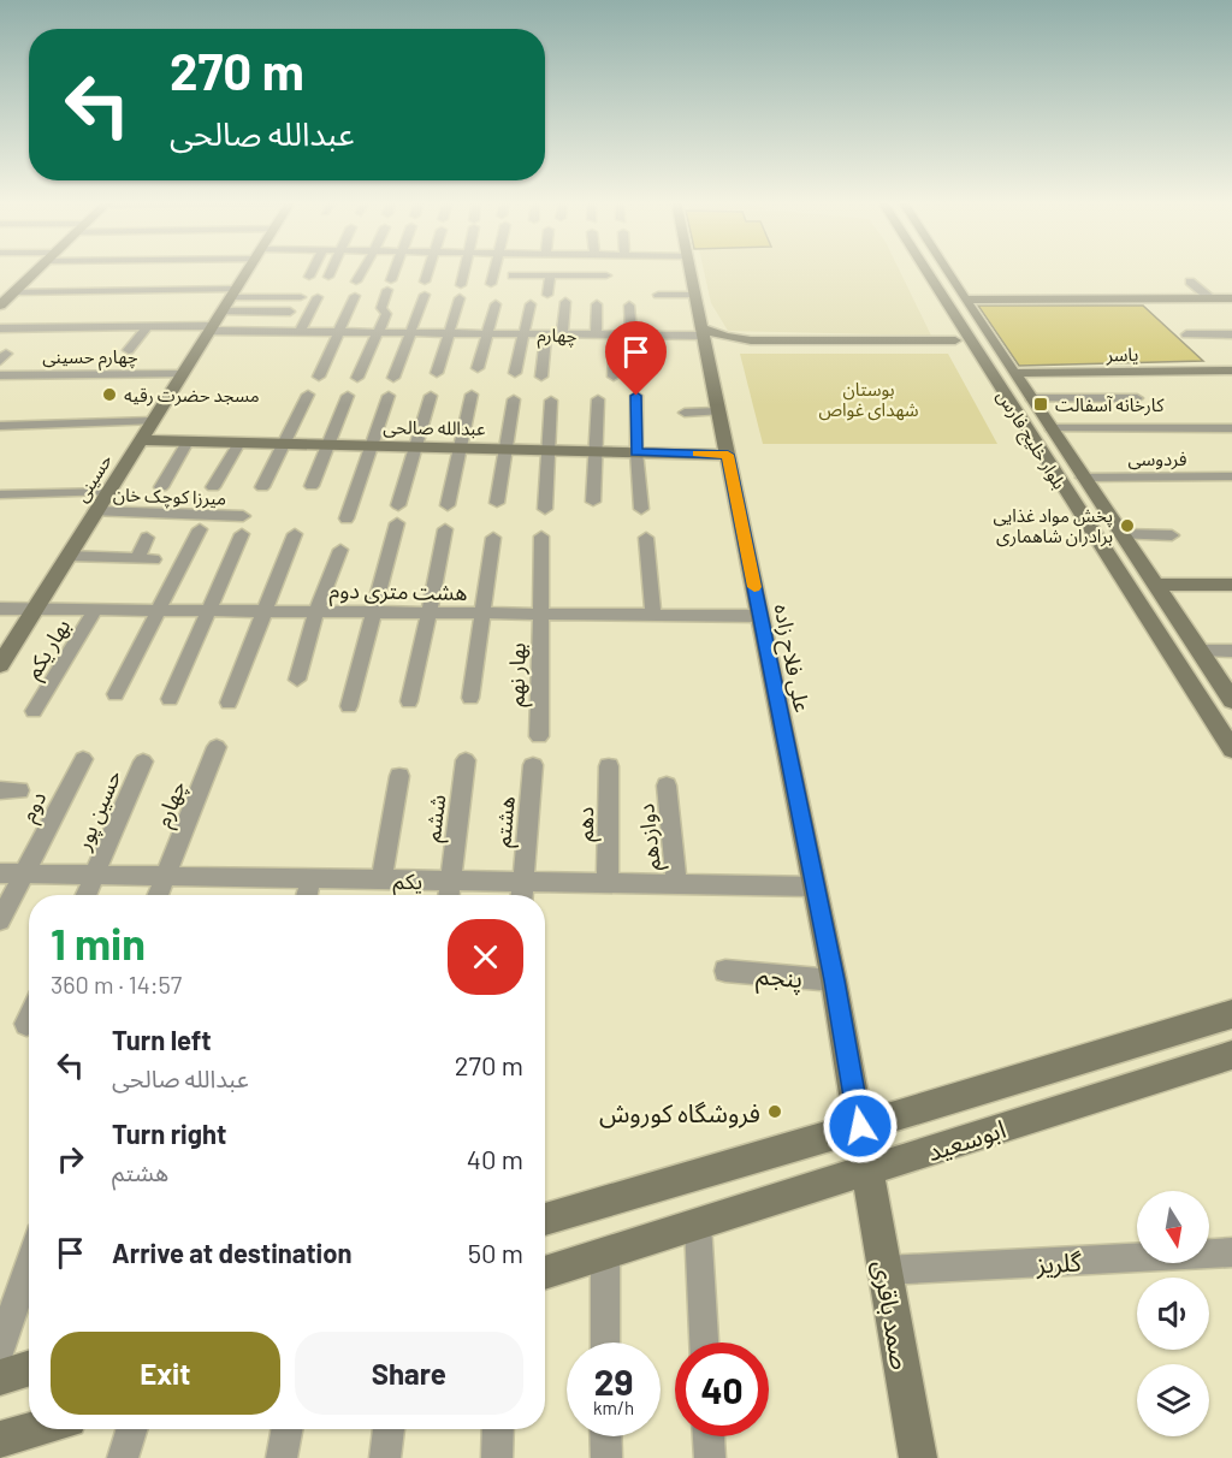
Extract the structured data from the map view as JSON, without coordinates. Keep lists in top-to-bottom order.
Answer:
{
  "streets": {
    "street": [
      "چهارم",
      "یاسر",
      "چهارم حسینی",
      "عبدالله صالحی",
      "بلوار خلیج فارس",
      "فردوسی",
      "حسینی",
      "میرزا کوچک خان",
      "هشت متری دوم",
      "بهار یکم",
      "علی فلاح زاده",
      "بهار نهم",
      "دوم",
      "حسین پور",
      "ششم",
      "هشتم",
      "دهم",
      "دوازدهم",
      "یکم",
      "پنجم",
      "ابوسعید",
      "گلریز",
      "صمد باقری"
    ]
  },
  "crossings": [
    ["چهارم", "حسینی"],
    ["چهارم", "علی فلاح زاده"],
    ["چهارم", "یکم"],
    ["یاسر", "بلوار خلیج فارس"],
    ["چهارم حسینی", "حسینی"],
    ["عبدالله صالحی", "حسینی"],
    ["عبدالله صالحی", "علی فلاح زاده"],
    ["بلوار خلیج فارس", "فردوسی"],
    ["حسینی", "میرزا کوچک خان"],
    ["حسینی", "هشت متری دوم"],
    ["هشت متری دوم", "بهار یکم"],
    ["هشت متری دوم", "علی فلاح زاده"],
    ["هشت متری دوم", "بهار نهم"],
    ["علی فلاح زاده", "یکم"],
    ["علی فلاح زاده", "پنجم"],
    ["علی فلاح زاده", "ابوسعید"],
    ["علی فلاح زاده", "صمد باقری"],
    ["دوم", "یکم"],
    ["حسین پور", "یکم"],
    ["ششم", "یکم"],
    ["هشتم", "یکم"],
    ["دهم", "یکم"],
    ["دوازدهم", "یکم"],
    ["ابوسعید", "صمد باقری"],
    ["گلریز", "صمد باقری"]
  ],
  "parks": ["بوستان شهدای غواص"],
  "places": {
    "other": ["مسجد حضرت رقیه", "پخش مواد غذایی برادران شاهماری", "فروشگاه کوروش"],
    "transit": ["کارخانه آسفالت"]
  },
  "north": "bottom",
  "page": {
    "turn": ["270 m", "عبدالله صالحی"],
    "heading": ["1 min", "360 m · 14:57"],
    "list": [
      {
        "name": "Turn left",
        "note": "عبدالله صالحی",
        "value": "270 m"
      },
      {
        "name": "Turn right",
        "note": "هشتم",
        "value": "40 m"
      },
      {
        "name": "Arrive at destination",
        "value": "50 m"
      }
    ],
    "buttons": ["Exit", "Share"],
    "speed": "29 km/h",
    "limit": "40"
  }
}
